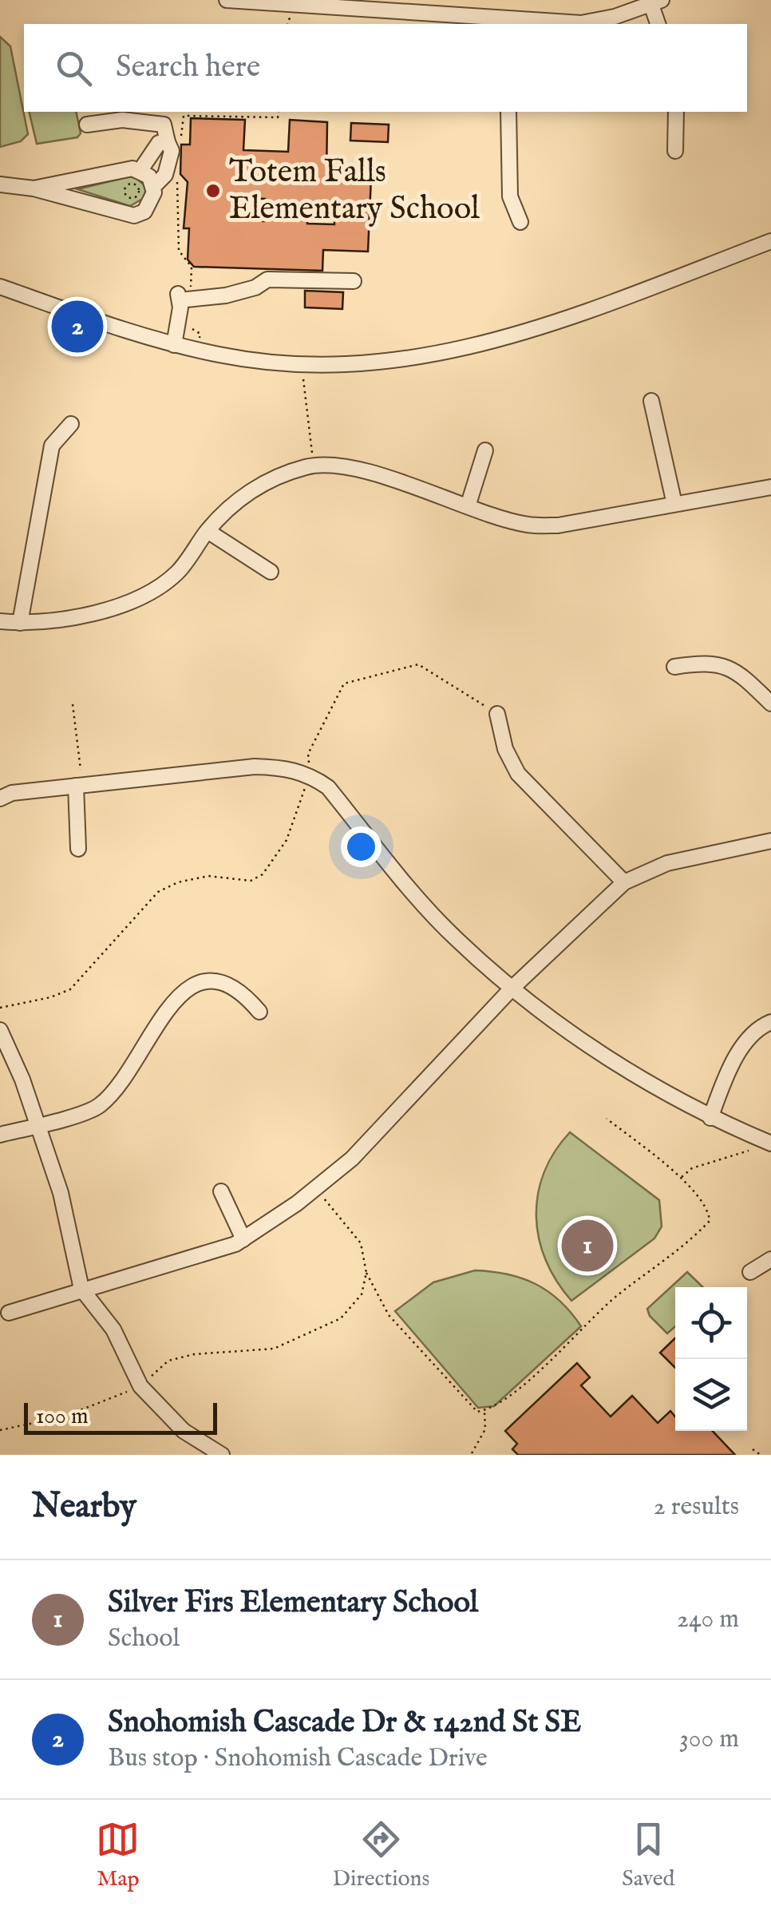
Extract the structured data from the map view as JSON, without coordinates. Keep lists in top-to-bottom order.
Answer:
{
  "places": ["Totem Falls Elementary School"],
  "scale_bar": "100 m",
  "page": {
    "search": "Search here",
    "pins": ["2", "1"],
    "scale": "100 m",
    "heading": ["Nearby", "2 results"],
    "list": [
      {
        "mark": "1",
        "name": "Silver Firs Elementary School",
        "note": "School",
        "value": "240 m"
      },
      {
        "mark": "2",
        "name": "Snohomish Cascade Dr & 142nd St SE",
        "note": "Bus stop · Snohomish Cascade Drive",
        "value": "300 m"
      }
    ],
    "nav": ["Map", "Directions", "Saved"]
  }
}
